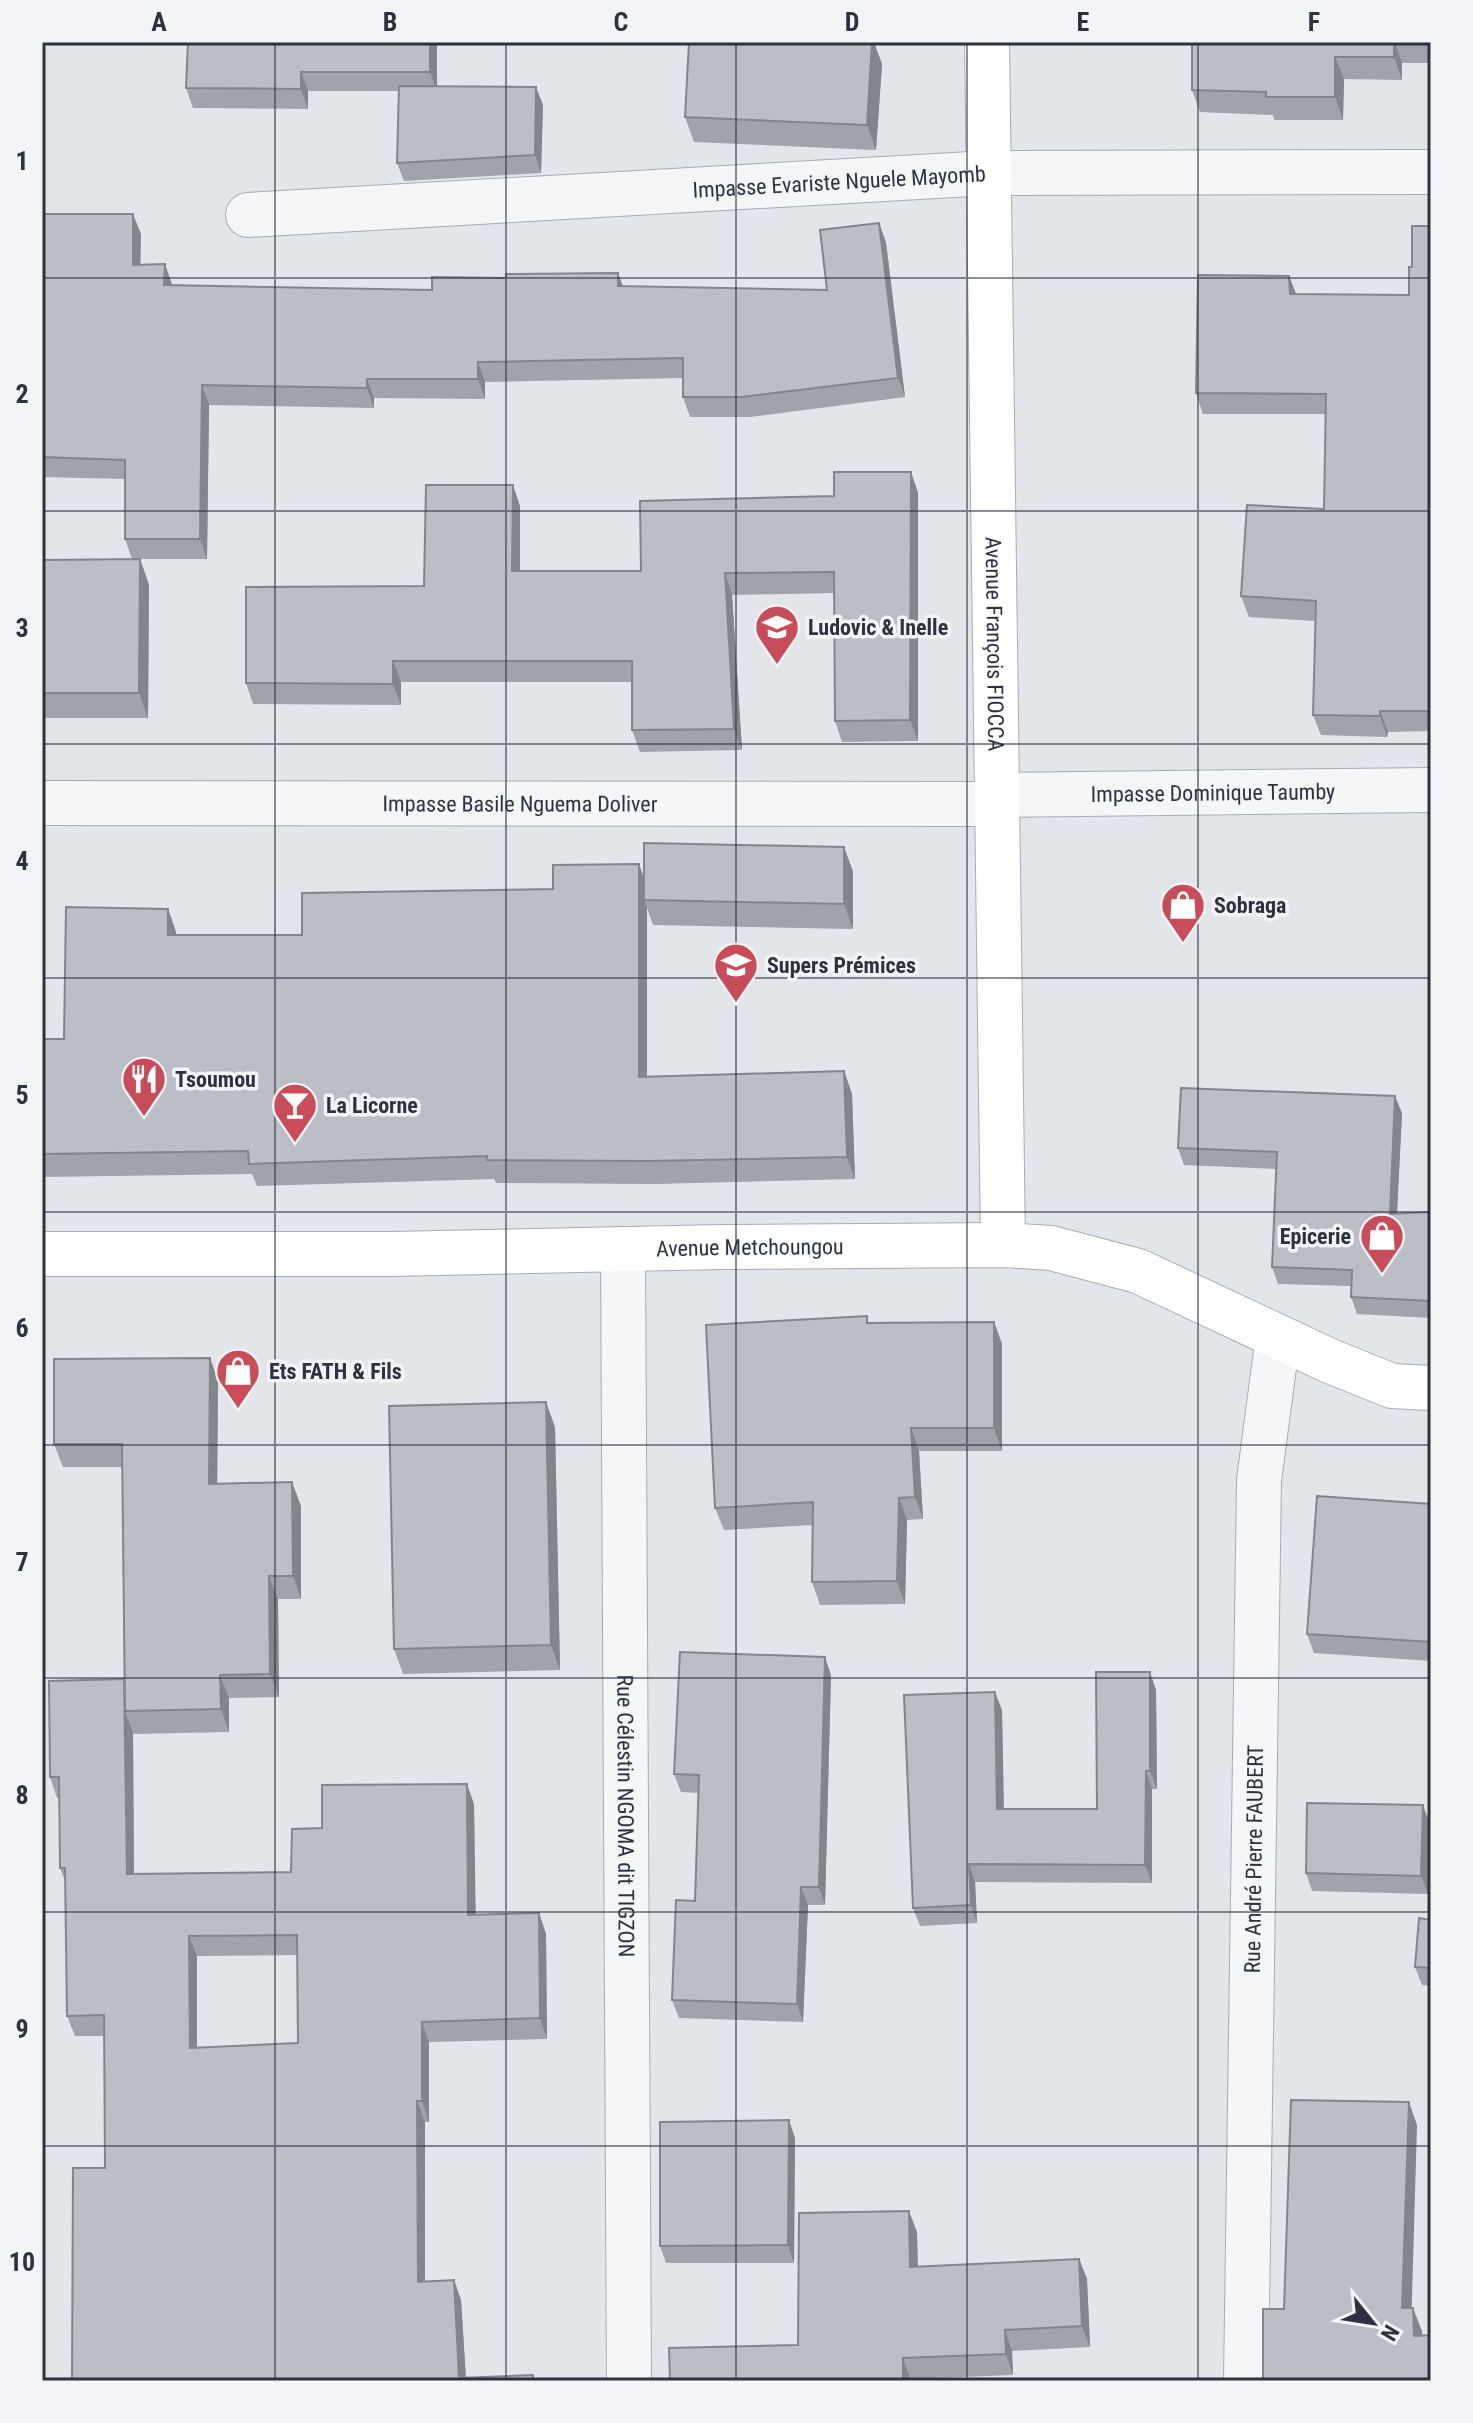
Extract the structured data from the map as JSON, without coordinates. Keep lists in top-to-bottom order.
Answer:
{
  "streets": {
    "main road": ["Avenue François FIOCCA", "Avenue Metchoungou"],
    "street": [
      "Impasse Evariste Nguele Mayomb",
      "Impasse Dominique Taumby",
      "Impasse Basile Nguema Doliver",
      "Rue Célestin NGOMA dit TIGZON",
      "Rue André Pierre FAUBERT"
    ]
  },
  "crossings": [
    ["Impasse Evariste Nguele Mayomb", "Avenue François FIOCCA"],
    ["Avenue François FIOCCA", "Impasse Dominique Taumby"],
    ["Avenue François FIOCCA", "Impasse Basile Nguema Doliver"],
    ["Avenue François FIOCCA", "Avenue Metchoungou"],
    ["Impasse Dominique Taumby", "Impasse Basile Nguema Doliver"],
    ["Avenue Metchoungou", "Rue Célestin NGOMA dit TIGZON"],
    ["Avenue Metchoungou", "Rue André Pierre FAUBERT"]
  ],
  "places": {
    "school or university": ["Ludovic & Inelle", "Supers Prémices"],
    "shop": ["Sobraga", "Epicerie", "Ets FATH & Fils"],
    "restaurant": ["Tsoumou"],
    "bar": ["La Licorne"]
  },
  "north": "bottom right",
  "grid": {
    "columns": [
      "A",
      "B",
      "C",
      "D",
      "E",
      "F"
    ],
    "rows": [
      "1",
      "2",
      "3",
      "4",
      "5",
      "6",
      "7",
      "8",
      "9",
      "10"
    ]
  }
}
